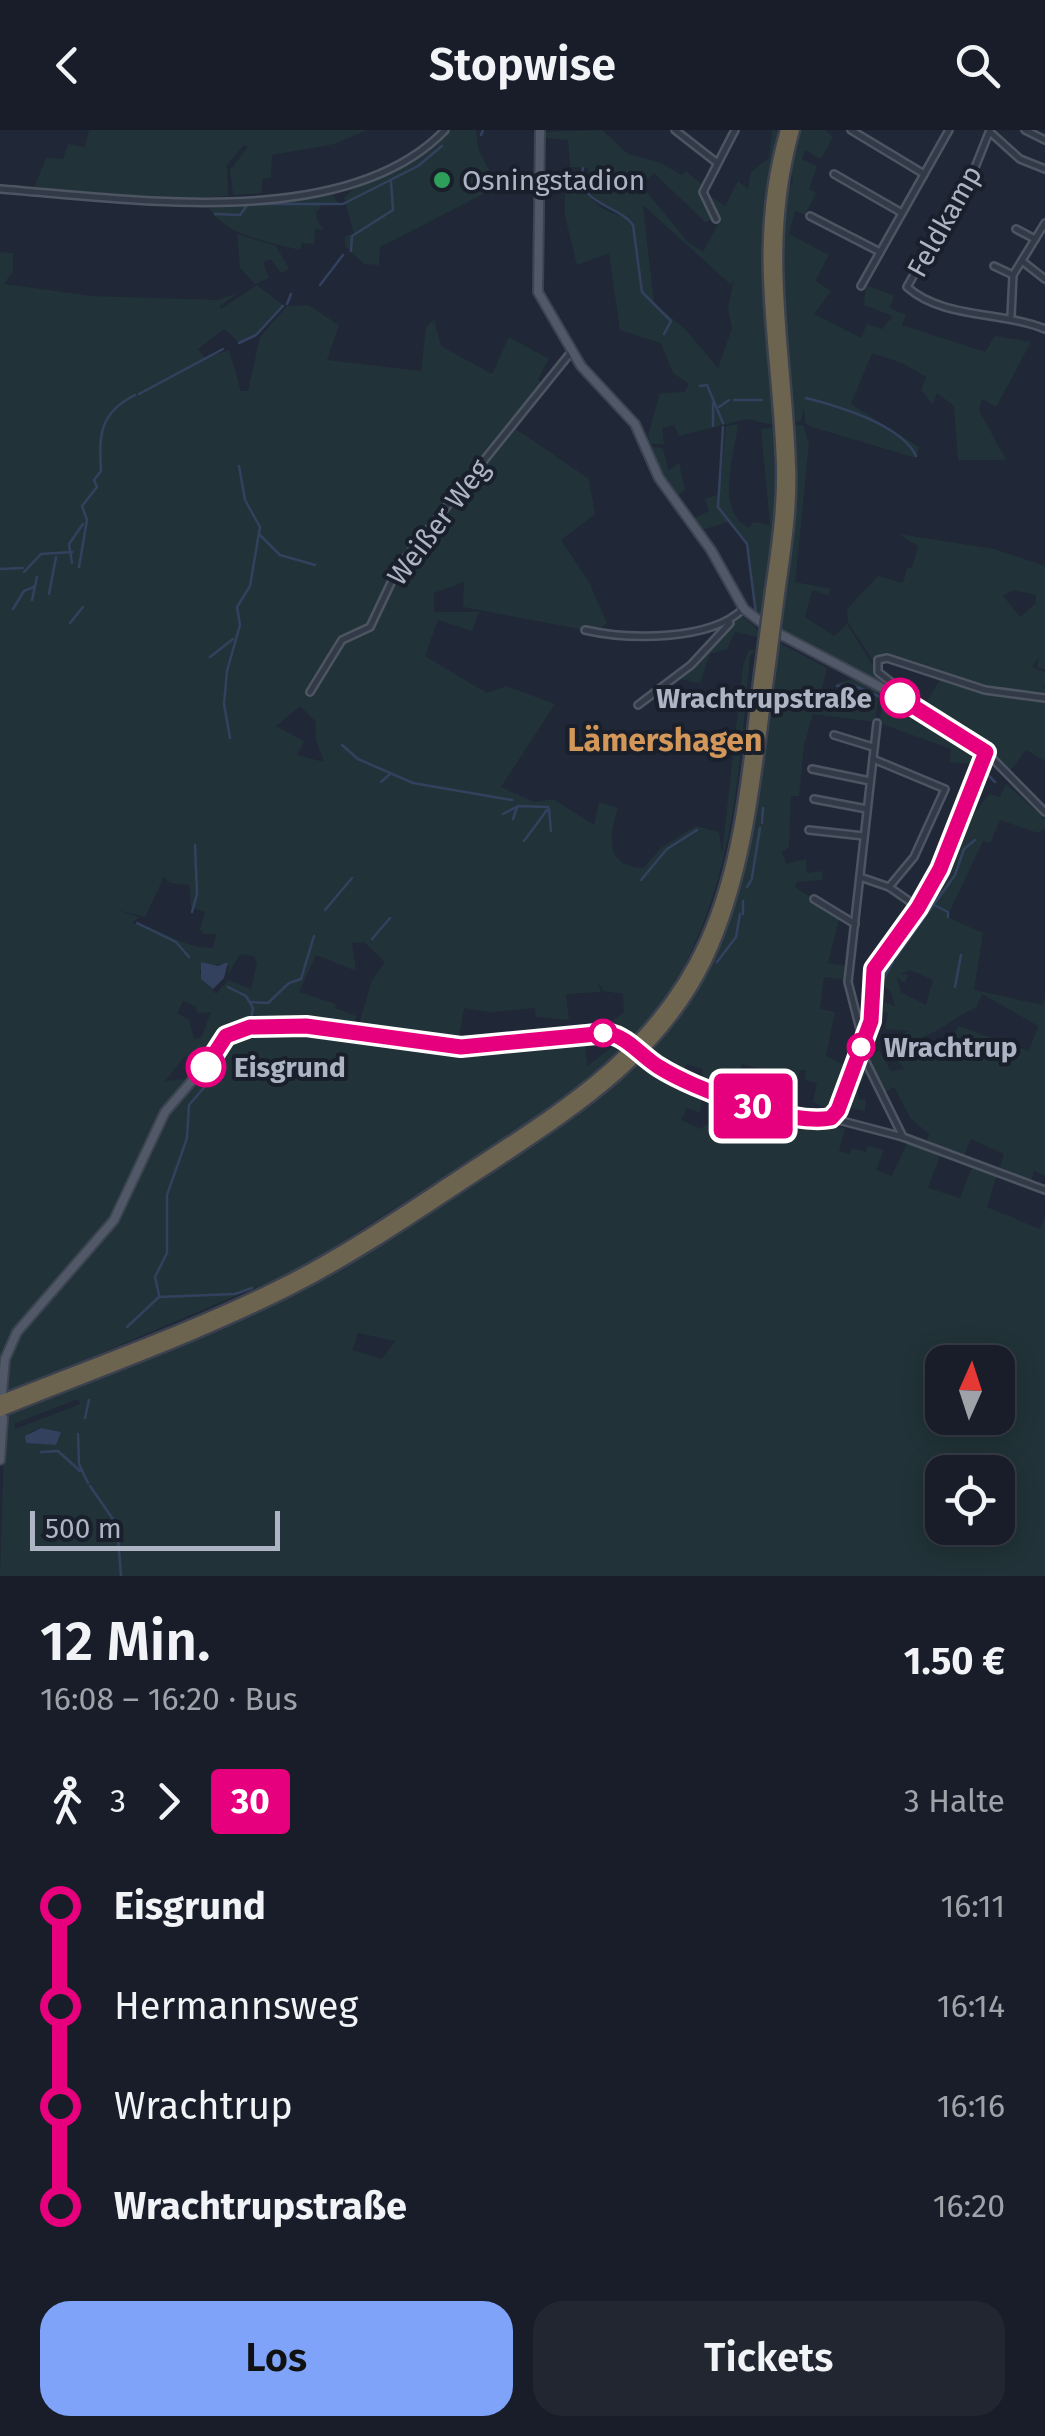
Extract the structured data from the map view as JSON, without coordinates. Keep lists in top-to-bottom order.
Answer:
{
  "streets": {
    "street": ["Feldkamp", "Weißer Weg"]
  },
  "districts": ["Lämershagen"],
  "places": [
    "Osningstadion",
    "Wrachtrupstraße",
    "Wrachtrup",
    "Eisgrund"
  ],
  "lines": ["bus line 30"],
  "scale_bar": "500 m",
  "north": "top",
  "page": {
    "header": "Stopwise",
    "on_map": "30",
    "scale": "500 m",
    "heading": ["12 Min.", "16:08 – 16:20 · Bus", "1.50 €"],
    "legs": ["3", "30", "3 Halte"],
    "list": [
      {
        "name": "Eisgrund",
        "value": "16:11"
      },
      {
        "name": "Hermannsweg",
        "value": "16:14"
      },
      {
        "name": "Wrachtrup",
        "value": "16:16"
      },
      {
        "name": "Wrachtrupstraße",
        "value": "16:20"
      }
    ],
    "buttons": ["Los", "Tickets"]
  }
}
